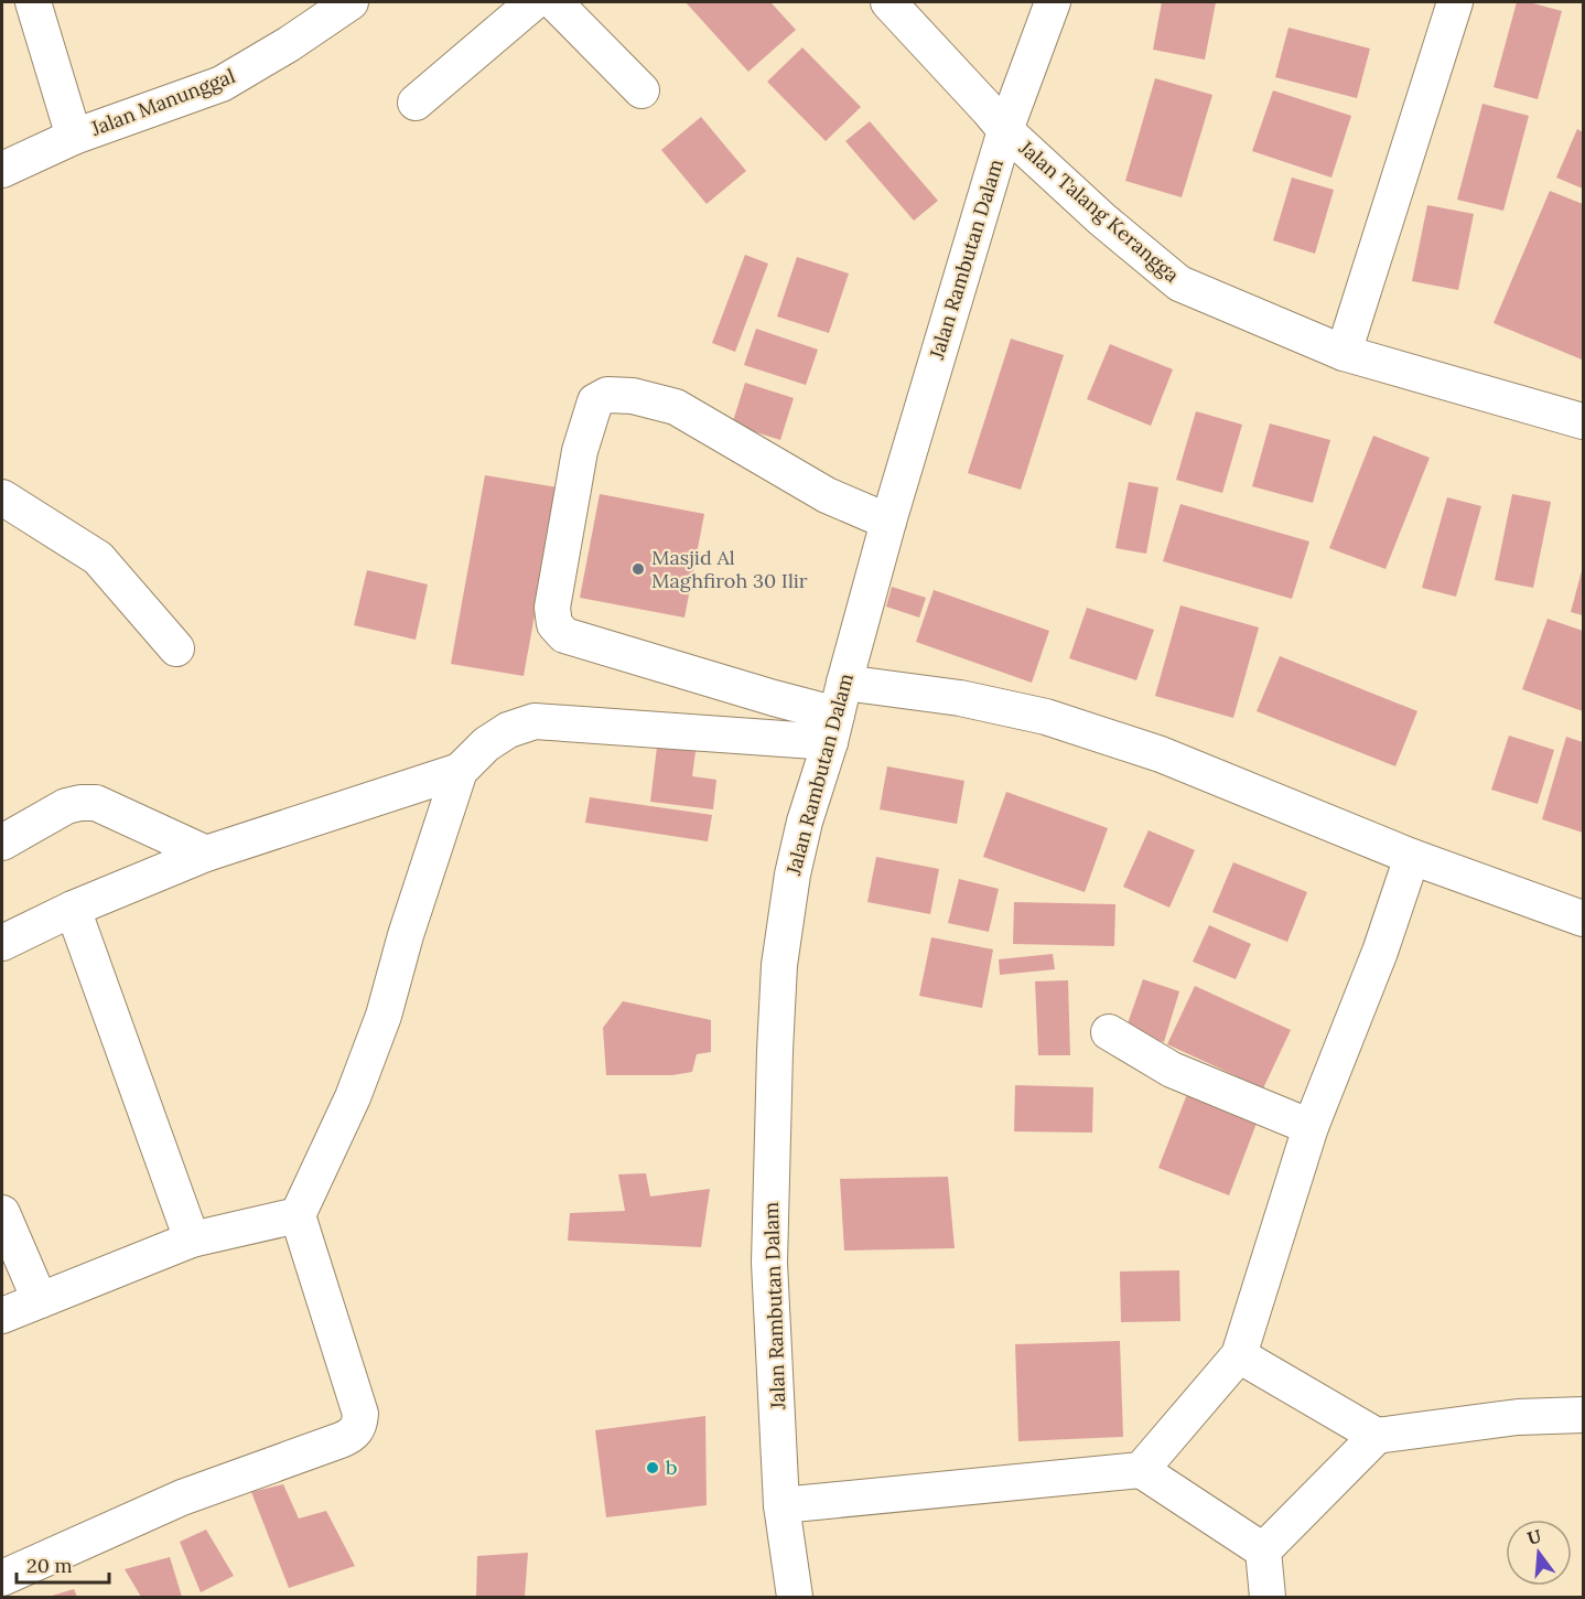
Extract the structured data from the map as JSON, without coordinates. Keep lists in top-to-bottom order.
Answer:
{
  "streets": {
    "street": ["Jalan Manunggal", "Jalan Talang Kerangga", "Jalan Rambutan Dalam"]
  },
  "crossings": [
    ["Jalan Talang Kerangga", "Jalan Rambutan Dalam"]
  ],
  "places": ["Masjid Al Maghfiroh 30 Ilir", "b"],
  "scale_bar": "20 m",
  "north": "top"
}
